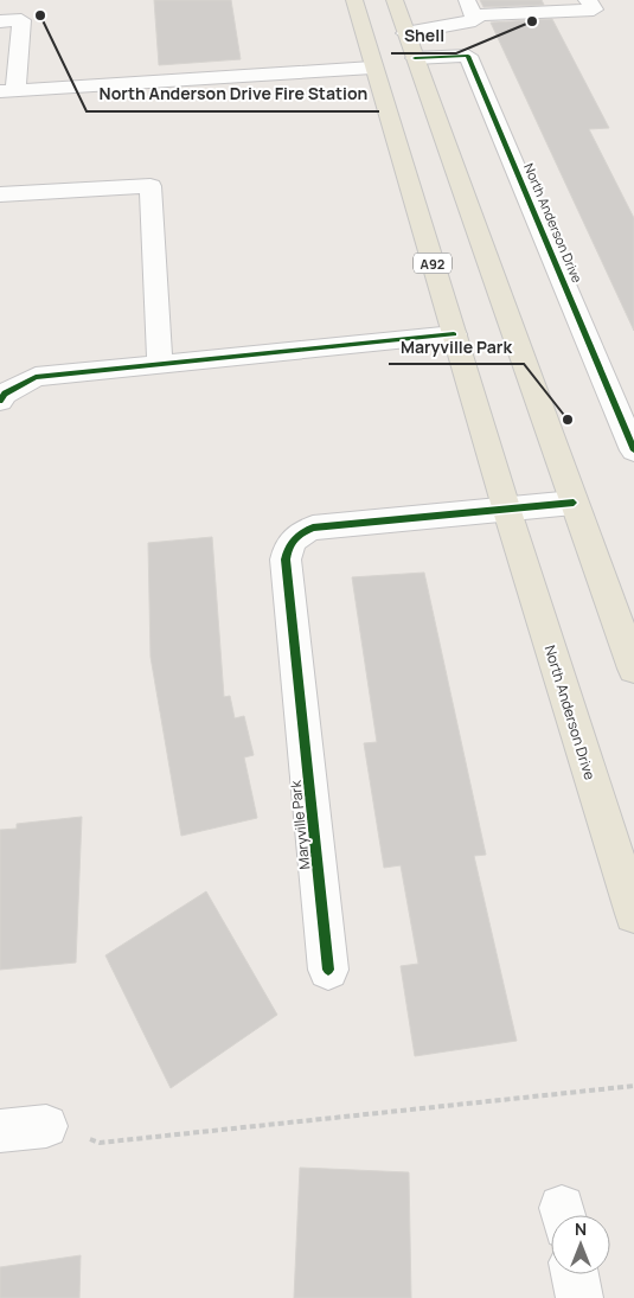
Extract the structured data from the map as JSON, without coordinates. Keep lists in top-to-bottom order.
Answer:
{
  "streets": {
    "main road": ["North Anderson Drive", "A92"],
    "street": ["Maryville Park"]
  },
  "crossings": [
    ["North Anderson Drive", "Maryville Park"]
  ],
  "places": ["North Anderson Drive Fire Station", "Shell", "Maryville Park"],
  "north": "top"
}
